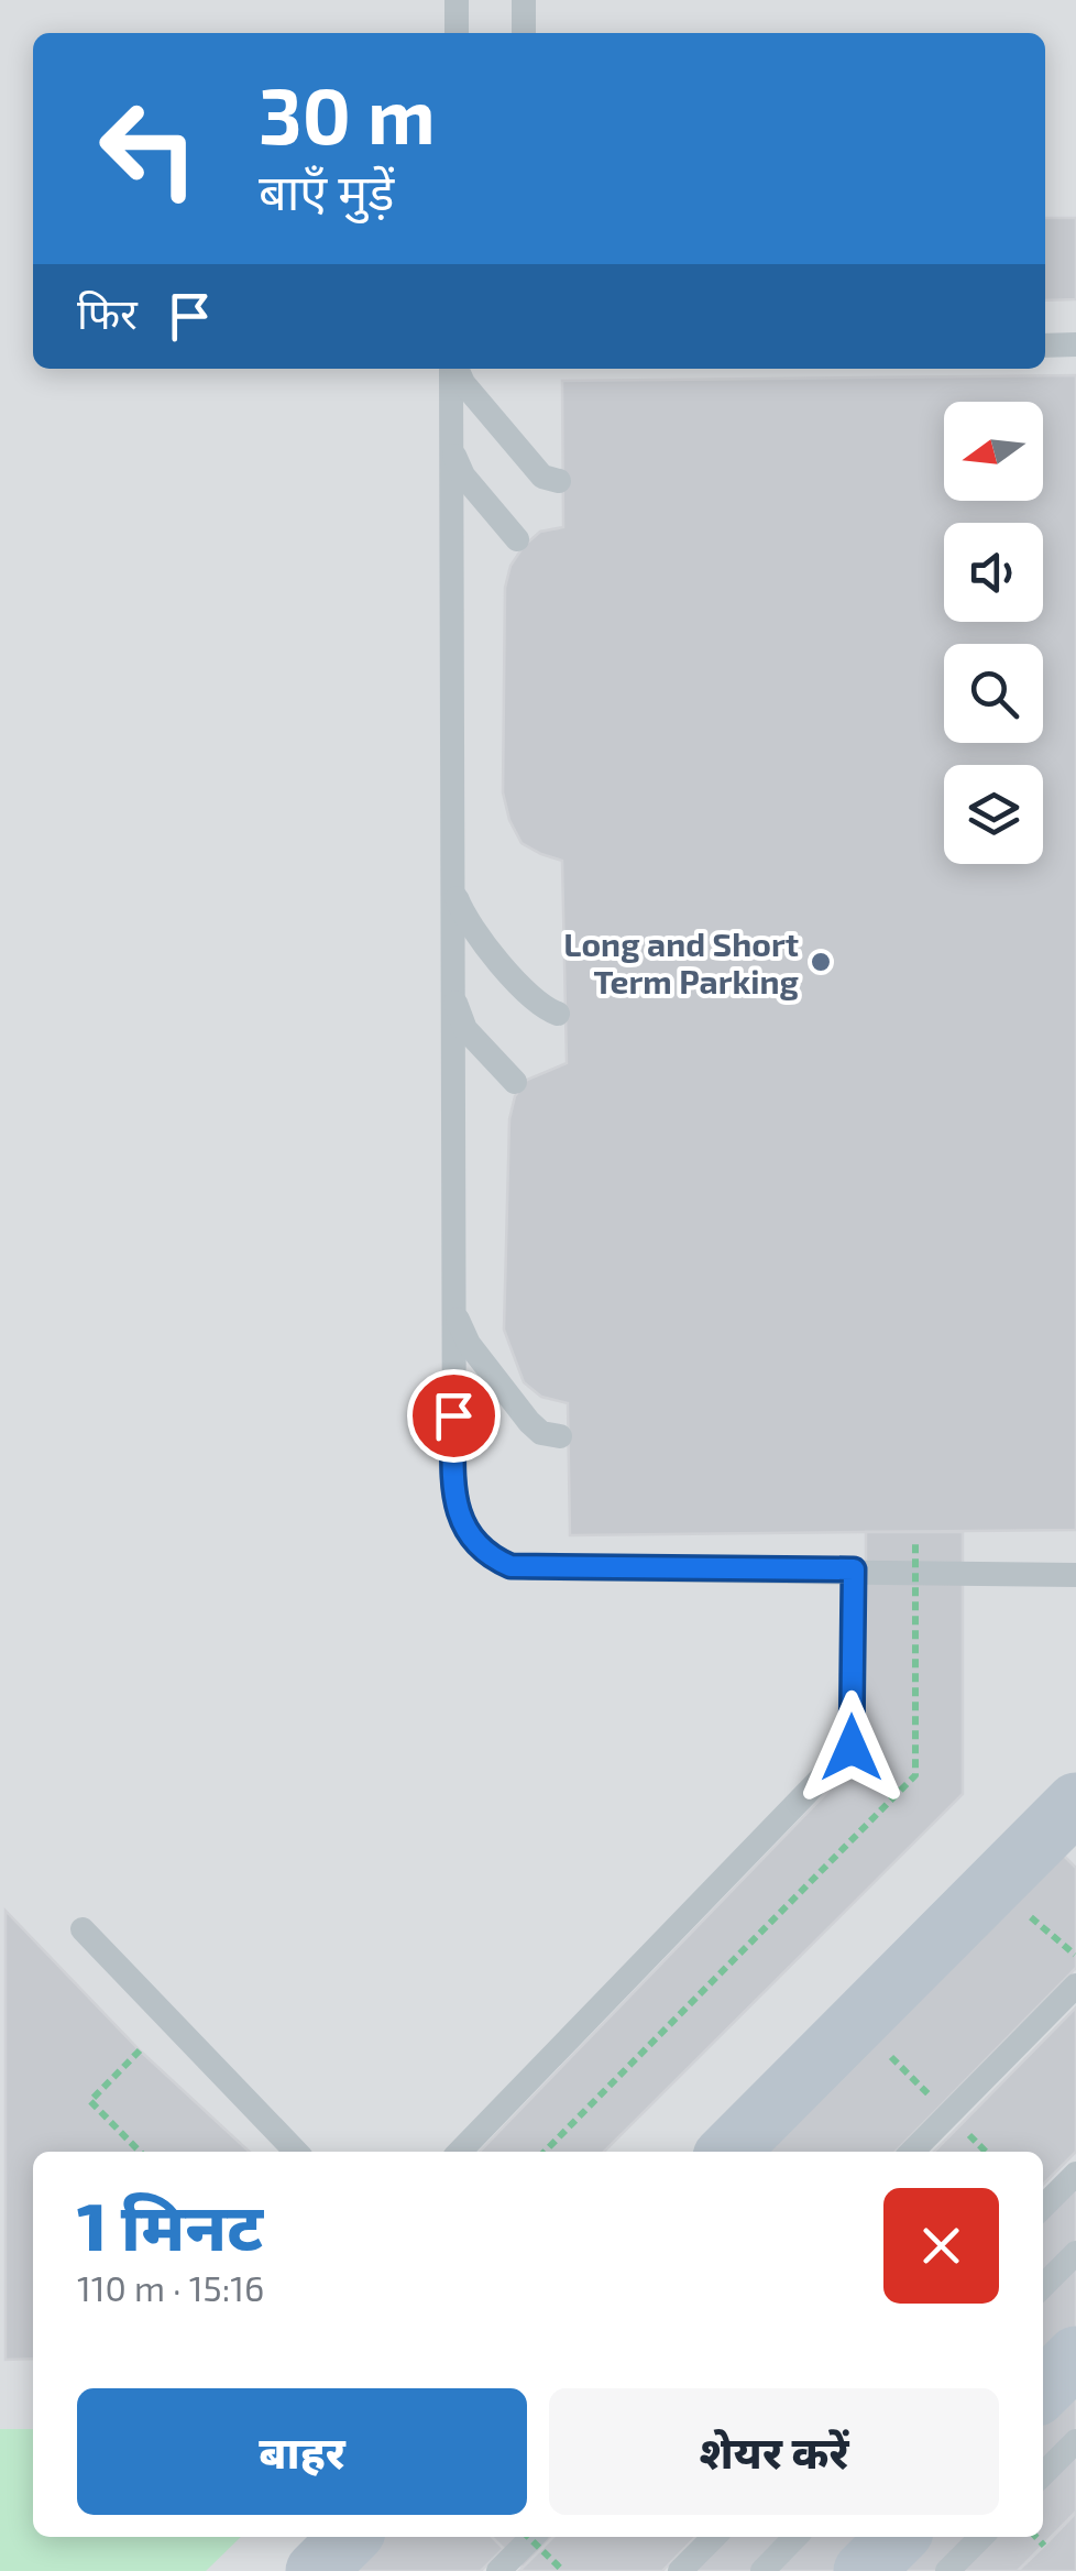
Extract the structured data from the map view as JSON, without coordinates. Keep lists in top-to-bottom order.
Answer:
{
  "places": ["Long and Short Term Parking"],
  "north": "left",
  "page": {
    "turn": ["30 m", "बाएँ मुड़ें"],
    "then": "फिर",
    "heading": ["1 मिनट", "110 m · 15:16"],
    "buttons": ["बाहर", "शेयर करें"]
  }
}
